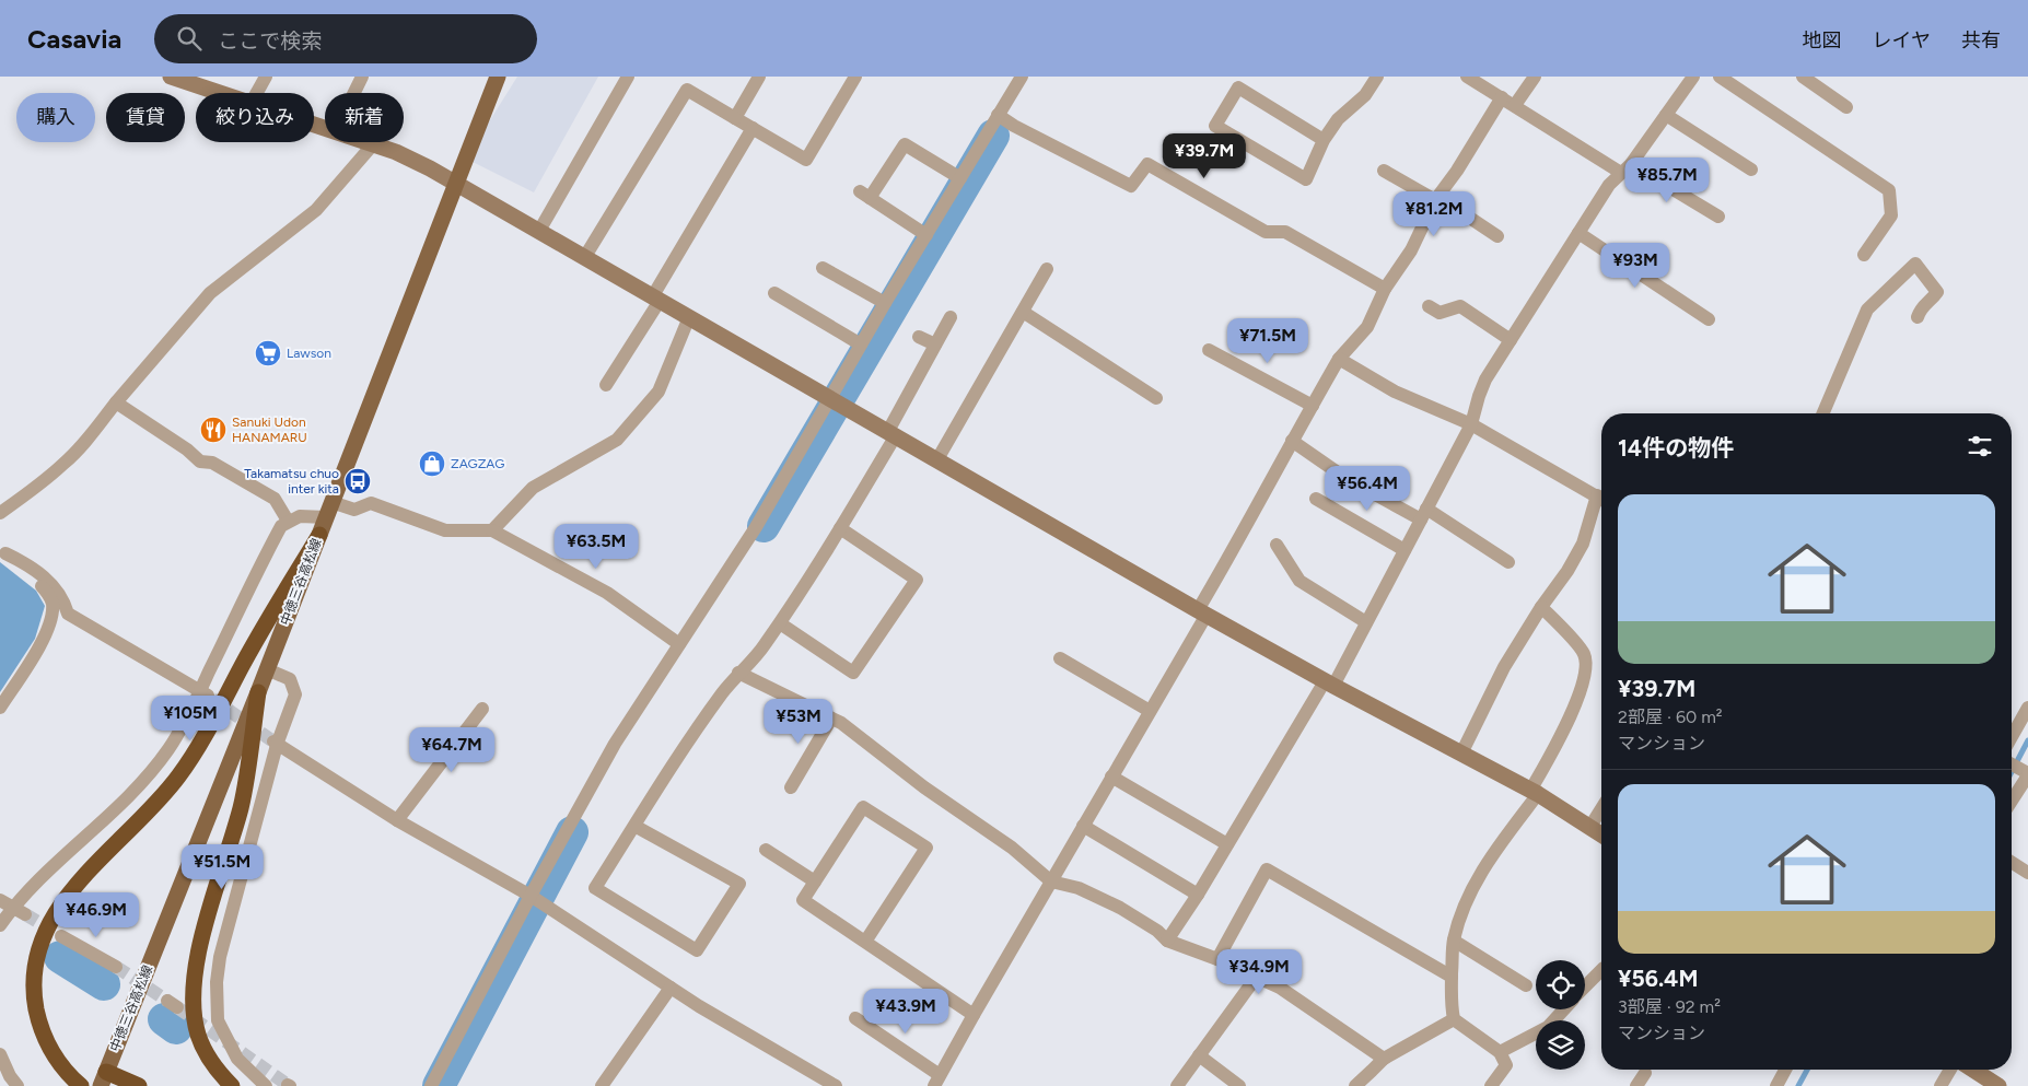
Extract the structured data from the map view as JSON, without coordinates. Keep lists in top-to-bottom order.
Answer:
{
  "streets": {
    "main road": ["中徳三谷高松線"]
  },
  "places": {
    "supermarket": ["Lawson"],
    "restaurant": ["Sanuki Udon HANAMARU"],
    "shop": ["ZAGZAG"],
    "bus stop": ["Takamatsu chuo inter kita"]
  },
  "page": {
    "header": "Casavia",
    "search": "ここで検索",
    "nav": ["地図", "レイヤ", "共有"],
    "chip": [
      "購入",
      "賃貸",
      "絞り込み",
      "新着"
    ],
    "price": [
      "¥39.7M",
      "¥85.7M",
      "¥81.2M",
      "¥93M",
      "¥71.5M",
      "¥56.4M",
      "¥63.5M",
      "¥105M",
      "¥53M",
      "¥64.7M",
      "¥51.5M",
      "¥46.9M",
      "¥34.9M",
      "¥43.9M"
    ],
    "heading": "14件の物件",
    "list": [
      {
        "name": "¥39.7M",
        "note": "2部屋 · 60 m² · マンション"
      },
      {
        "name": "¥56.4M",
        "note": "3部屋 · 92 m² · マンション"
      }
    ]
  }
}
